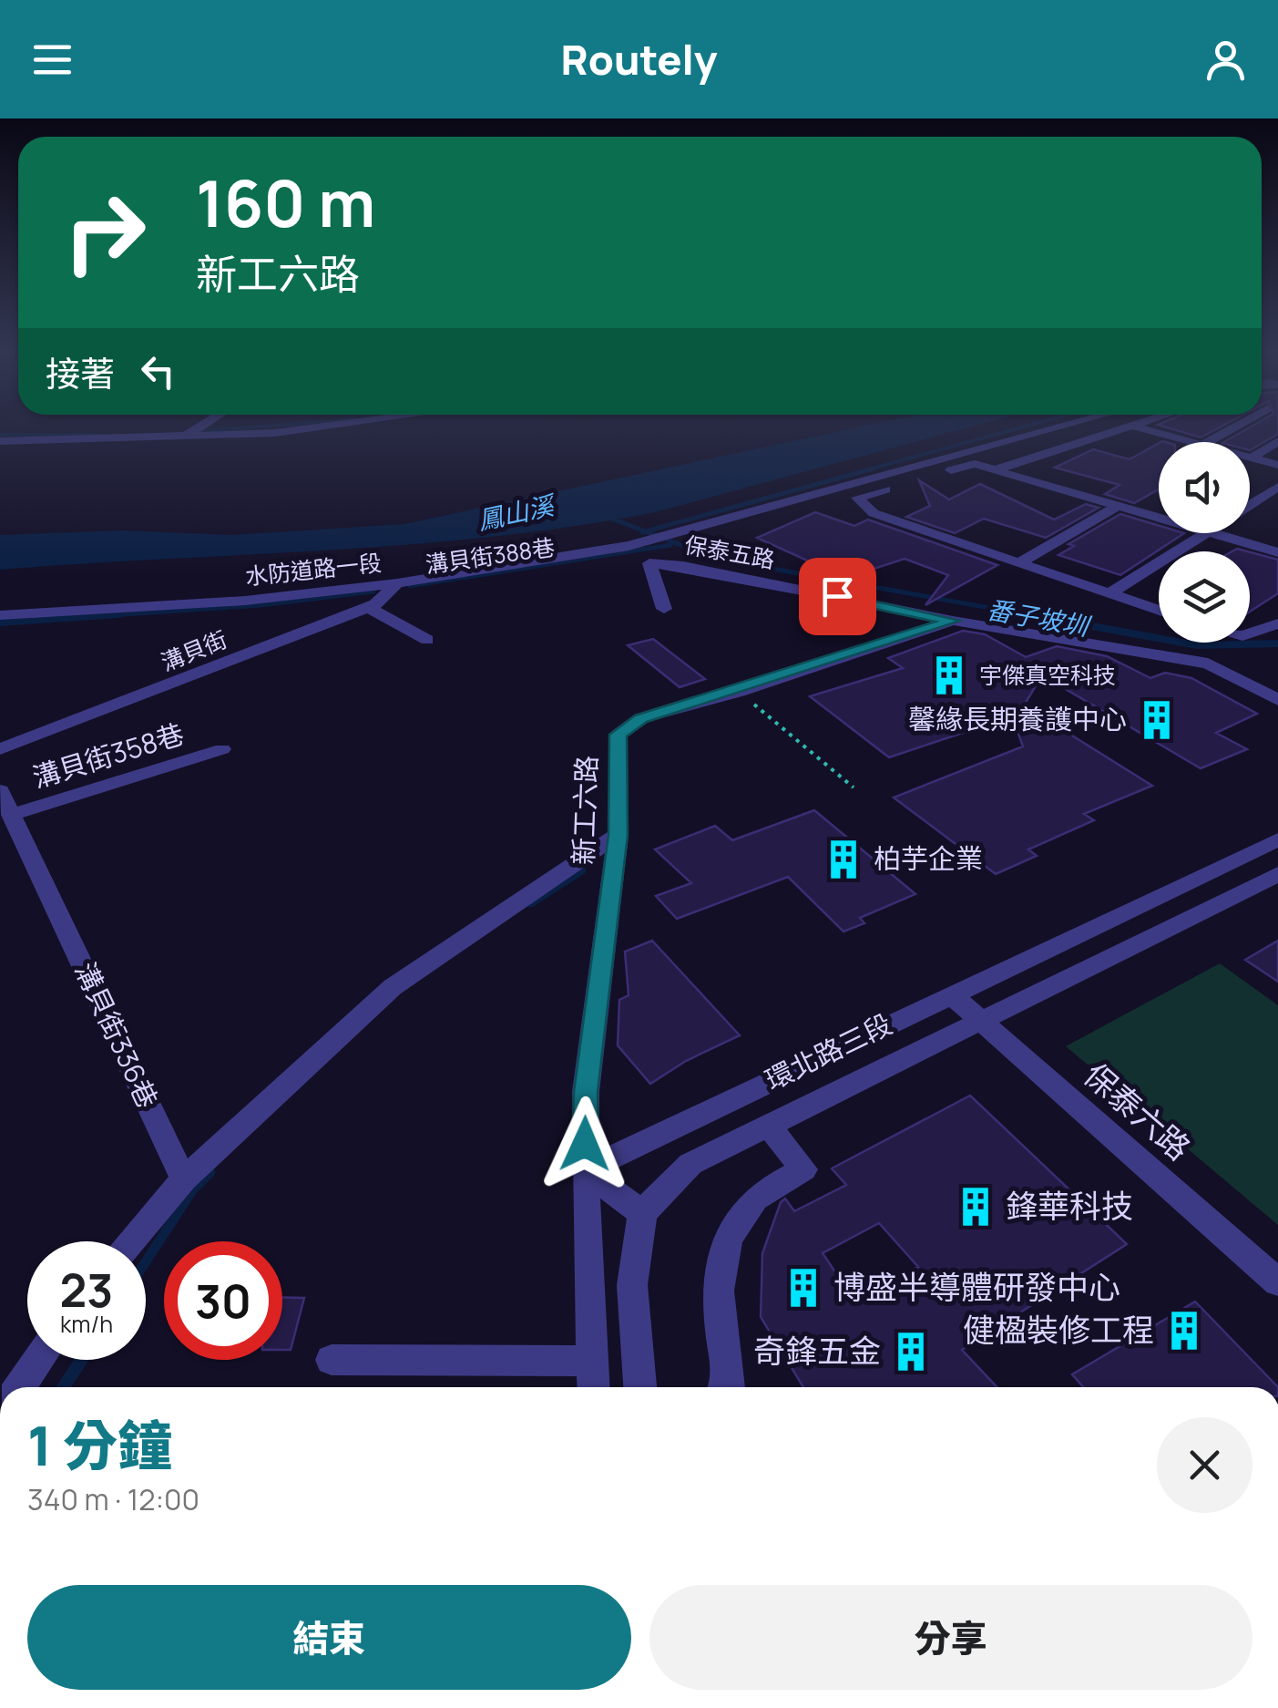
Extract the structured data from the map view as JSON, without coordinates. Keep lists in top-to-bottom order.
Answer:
{
  "streets": {
    "street": [
      "保泰五路",
      "溝貝街388巷",
      "水防道路一段",
      "溝貝街",
      "溝貝街358巷",
      "新工六路",
      "溝貝街336巷",
      "環北路三段",
      "保泰六路"
    ]
  },
  "crossings": [
    ["保泰五路", "新工六路"],
    ["溝貝街388巷", "水防道路一段"],
    ["溝貝街388巷", "溝貝街"],
    ["水防道路一段", "溝貝街"],
    ["溝貝街358巷", "溝貝街336巷"],
    ["新工六路", "環北路三段"],
    ["環北路三段", "保泰六路"]
  ],
  "water": ["鳳山溪", "番子坡圳"],
  "places": {
    "building": [
      "宇傑真空科技",
      "馨緣長期養護中心",
      "柏芋企業",
      "鋒華科技",
      "博盛半導體研發中心",
      "健楹裝修工程",
      "奇鋒五金"
    ]
  },
  "page": {
    "header": "Routely",
    "turn": ["160 m", "新工六路"],
    "then": "接著",
    "speed": "23 km/h",
    "limit": "30",
    "heading": ["1 分鐘", "340 m · 12:00"],
    "buttons": ["結束", "分享"]
  }
}
